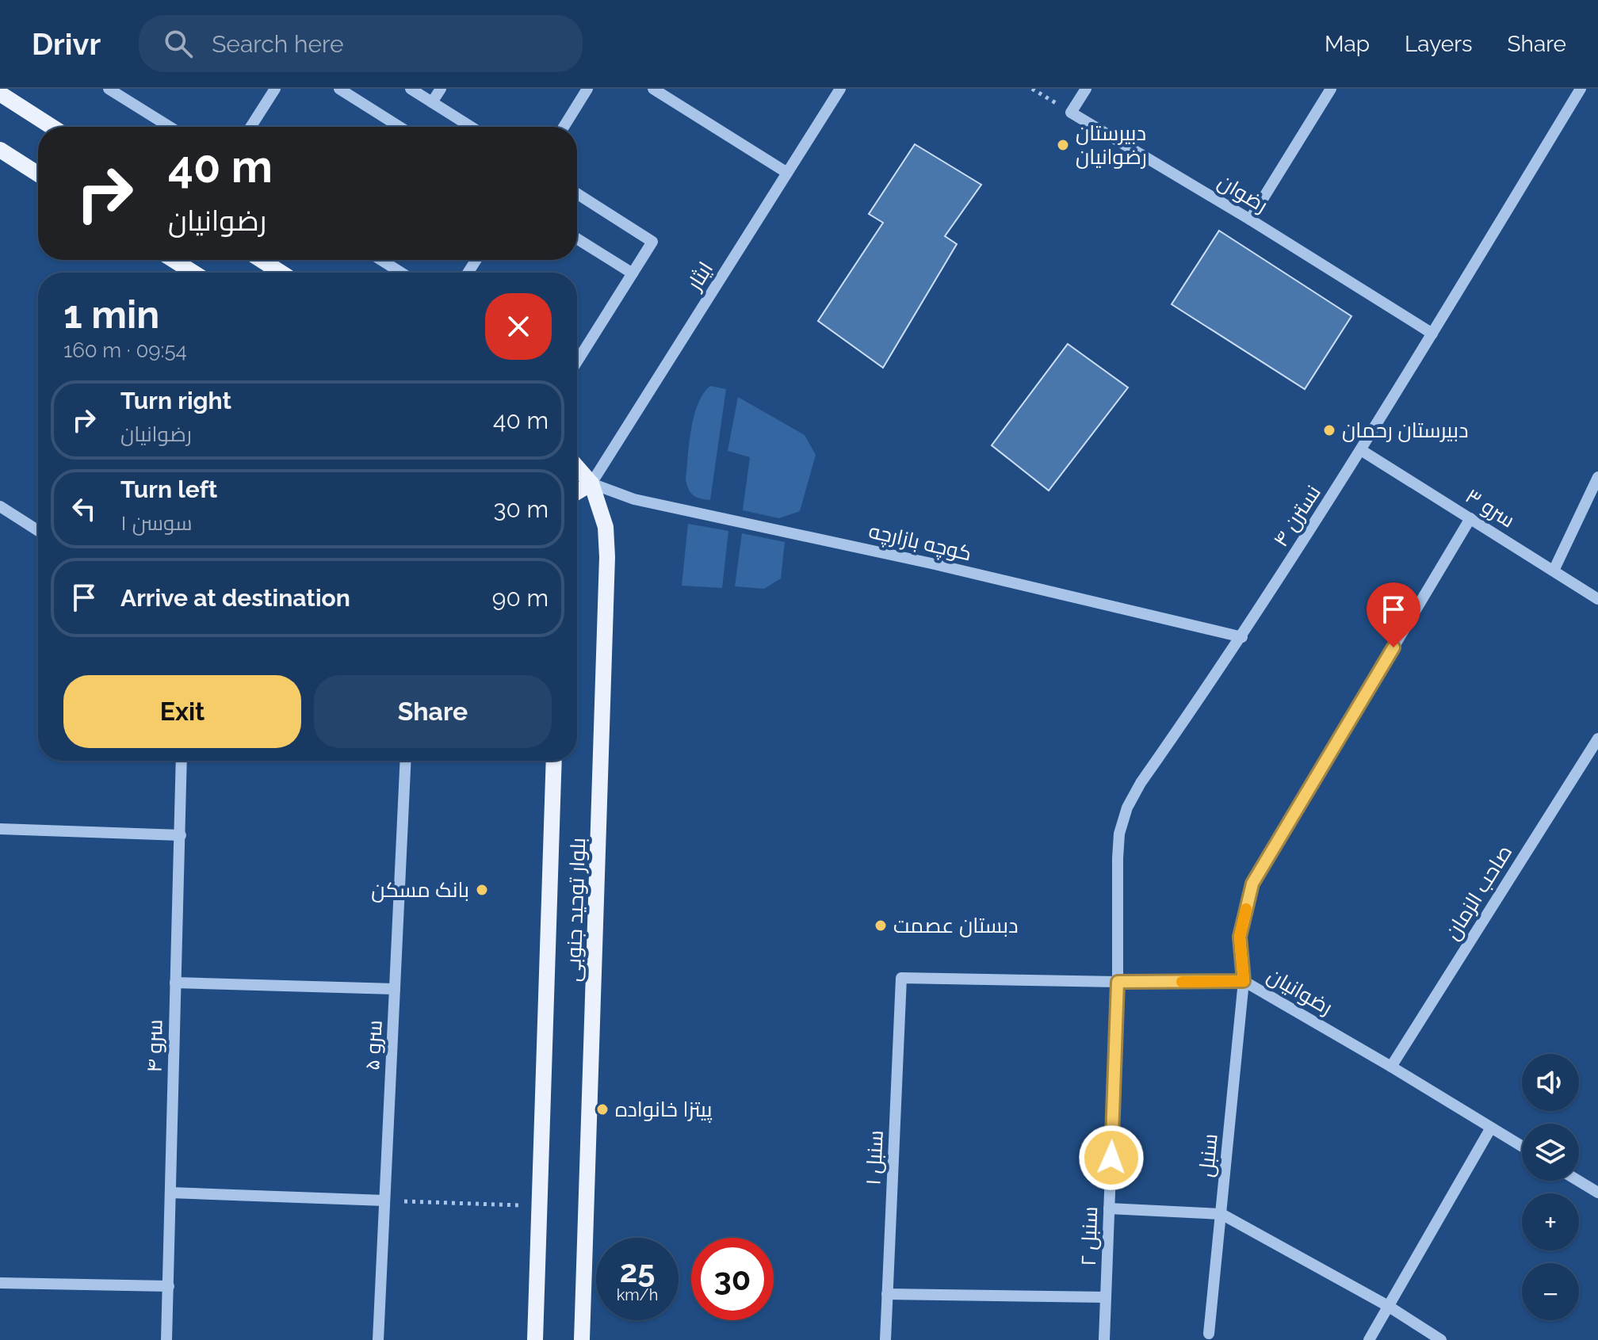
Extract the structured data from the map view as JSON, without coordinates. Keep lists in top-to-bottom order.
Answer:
{
  "streets": {
    "main road": ["بلوار توحید جنوبی"],
    "street": [
      "رضوان",
      "ایثار",
      "سرو ۳",
      "نسترن ۴",
      "کوچه بازارچه",
      "صاحب الزمان",
      "رضوانیان",
      "سرو ۵",
      "سرو ۴",
      "سنبل",
      "سنبل ۱",
      "سنبل ۲"
    ]
  },
  "crossings": [
    ["رضوان", "نسترن ۴"],
    ["ایثار", "کوچه بازارچه"],
    ["ایثار", "بلوار توحید جنوبی"],
    ["سرو ۳", "نسترن ۴"],
    ["سرو ۳", "سنبل"],
    ["نسترن ۴", "کوچه بازارچه"],
    ["نسترن ۴", "رضوانیان"],
    ["نسترن ۴", "سنبل ۲"],
    ["کوچه بازارچه", "بلوار توحید جنوبی"],
    ["صاحب الزمان", "رضوانیان"],
    ["رضوانیان", "سنبل"],
    ["رضوانیان", "سنبل ۱"],
    ["رضوانیان", "سنبل ۲"]
  ],
  "places": [
    "دبیرستان رضوانیان",
    "دبیرستان رحمان",
    "بانک مسکن",
    "دبستان عصمت",
    "پیتزا خانواده"
  ],
  "page": {
    "header": "Drivr",
    "search": "Search here",
    "nav": ["Map", "Layers", "Share"],
    "turn": ["40 m", "رضوانیان"],
    "heading": ["1 min", "160 m · 09:54"],
    "list": [
      {
        "name": "Turn right",
        "note": "رضوانیان",
        "value": "40 m"
      },
      {
        "name": "Turn left",
        "note": "سوسن ۱",
        "value": "30 m"
      },
      {
        "name": "Arrive at destination",
        "value": "90 m"
      }
    ],
    "buttons": ["Exit", "Share"],
    "map_buttons": ["+", "−"],
    "speed": "25 km/h",
    "limit": "30"
  }
}
